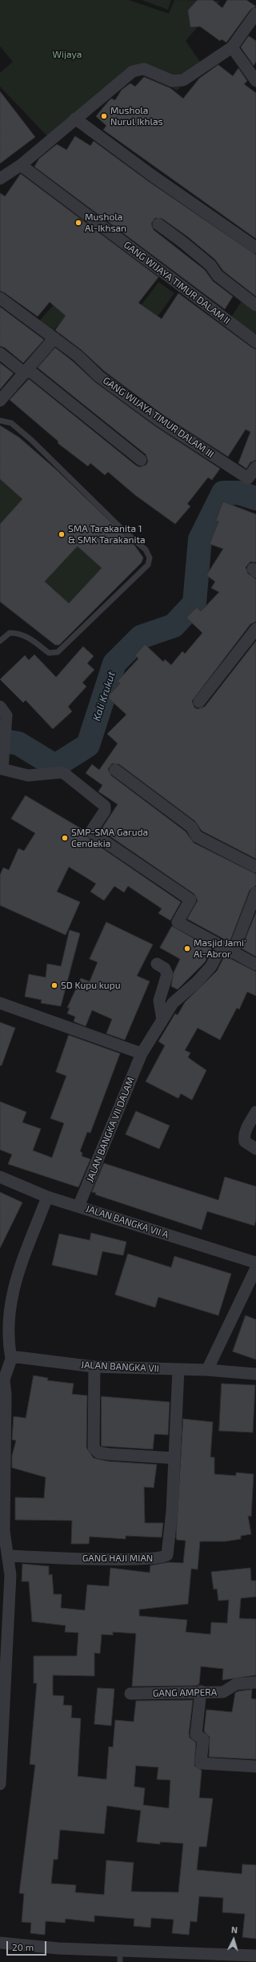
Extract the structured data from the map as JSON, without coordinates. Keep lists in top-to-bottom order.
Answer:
{
  "streets": {
    "street": [
      "GANG WIJAYA TIMUR DALAM II",
      "GANG WIJAYA TIMUR DALAM III",
      "JALAN BANGKA VII DALAM",
      "JALAN BANGKA VII A",
      "JALAN BANGKA VII",
      "GANG HAJI MIAN",
      "GANG AMPERA"
    ]
  },
  "crossings": [
    ["JALAN BANGKA VII DALAM", "JALAN BANGKA VII A"],
    ["JALAN BANGKA VII", "GANG HAJI MIAN"]
  ],
  "water": ["Kali Krukut"],
  "parks": ["Wijaya"],
  "places": [
    "Mushola Nurul Ikhlas",
    "Mushola Al-Ikhsan",
    "SMA Tarakanita 1 & SMK Tarakanita",
    "SMP-SMA Garuda Cendekia",
    "Masjid Jami' Al-Abror",
    "SD Kupu kupu"
  ],
  "scale_bar": "20 m",
  "north": "top"
}
